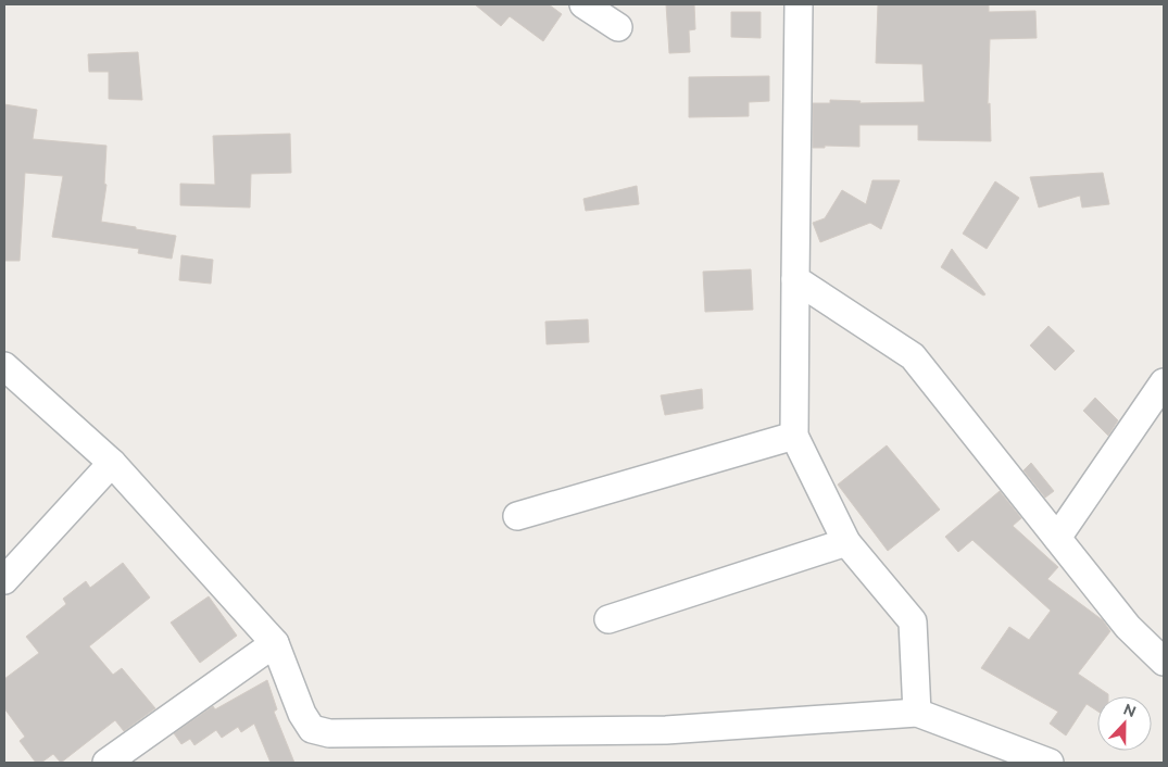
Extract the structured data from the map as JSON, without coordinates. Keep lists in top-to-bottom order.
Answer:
{
  "north": "top"
}
